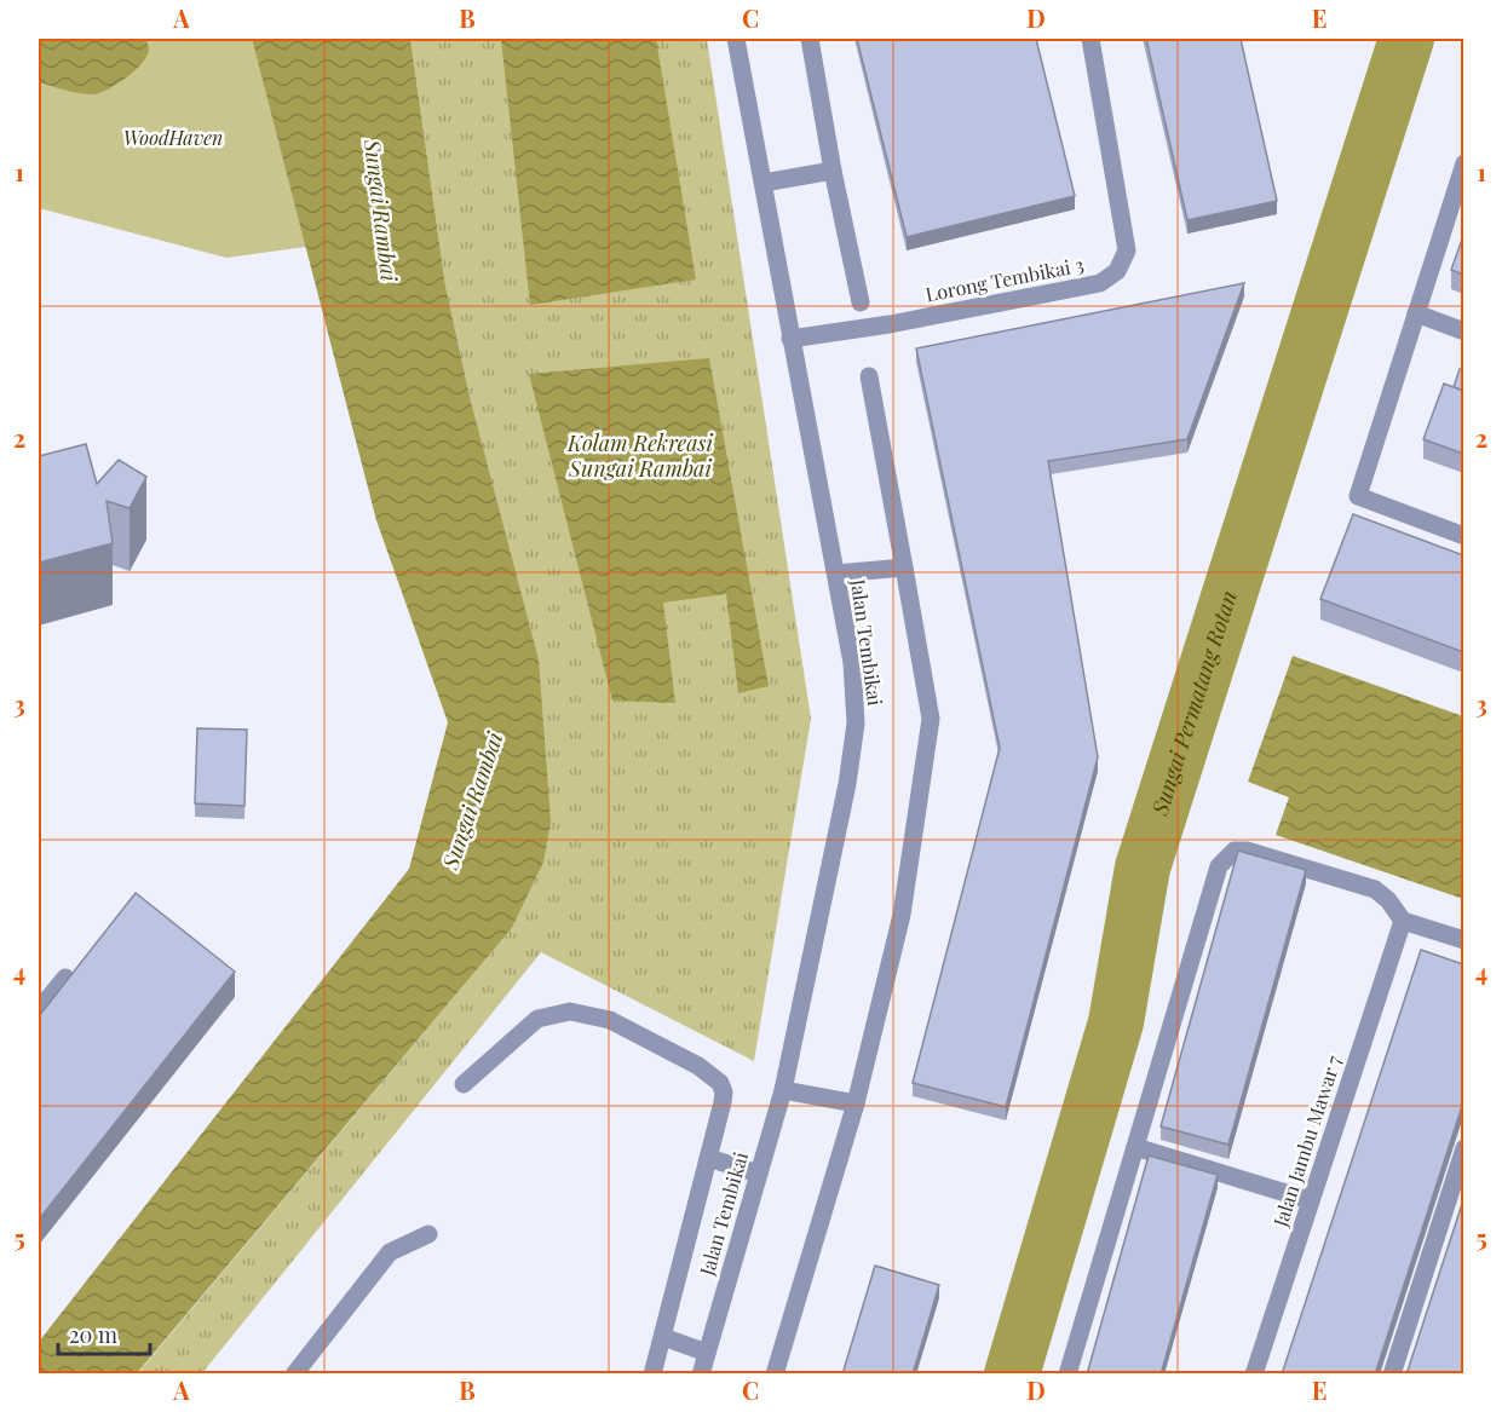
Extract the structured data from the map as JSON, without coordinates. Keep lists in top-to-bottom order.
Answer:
{
  "streets": {
    "street": ["Lorong Tembikai 3", "Jalan Tembikai", "Jalan Jambu Mawar 7"]
  },
  "crossings": [
    ["Lorong Tembikai 3", "Jalan Tembikai"]
  ],
  "water": ["Sungai Rambai", "Kolam Rekreasi Sungai Rambai", "Sungai Permatang Rotan"],
  "parks": ["WoodHaven"],
  "scale_bar": "20 m",
  "grid": {
    "columns": [
      "A",
      "B",
      "C",
      "D",
      "E"
    ],
    "rows": [
      "1",
      "2",
      "3",
      "4",
      "5"
    ]
  }
}
